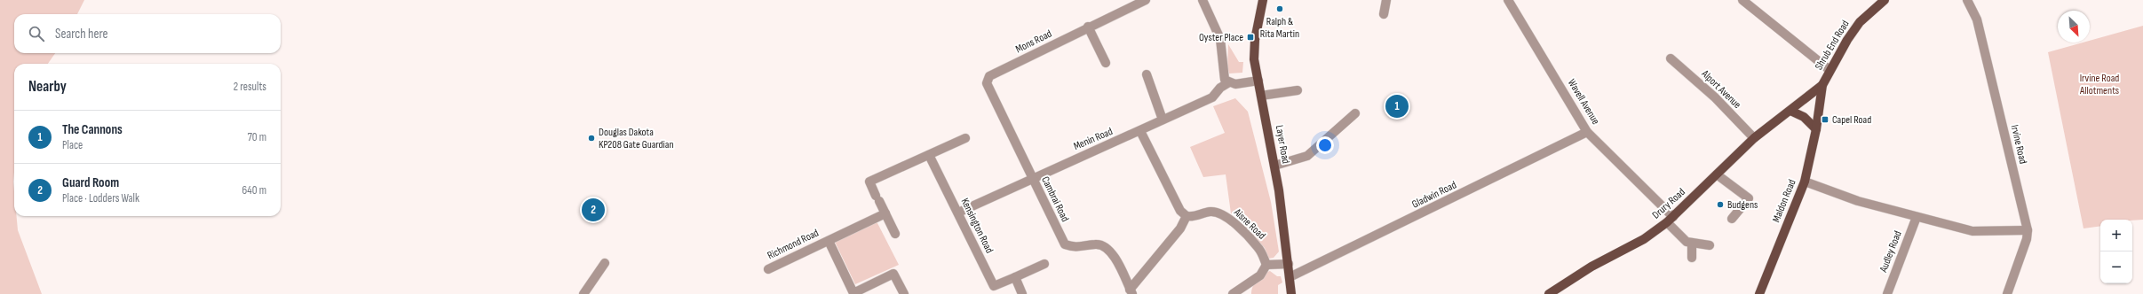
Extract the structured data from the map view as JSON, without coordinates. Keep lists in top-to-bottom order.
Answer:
{
  "streets": {
    "main road": [
      "Shrub End Road",
      "Layer Road",
      "Maldon Road",
      "Drury Road"
    ],
    "street": [
      "Mons Road",
      "Alport Avenue",
      "Wavell Avenue",
      "Menin Road",
      "Irvine Road",
      "Gladwin Road",
      "Cambrai Road",
      "Aisne Road",
      "Kensington Road",
      "Richmond Road",
      "Audley Road"
    ]
  },
  "crossings": [
    ["Mons Road", "Cambrai Road"],
    ["Shrub End Road", "Maldon Road"],
    ["Shrub End Road", "Drury Road"],
    ["Alport Avenue", "Drury Road"],
    ["Wavell Avenue", "Gladwin Road"],
    ["Wavell Avenue", "Drury Road"],
    ["Menin Road", "Cambrai Road"],
    ["Menin Road", "Kensington Road"],
    ["Layer Road", "Gladwin Road"]
  ],
  "parks": ["Irvine Road Allotments"],
  "places": {
    "other": ["Ralph & Rita Martin", "Douglas Dakota KP208 Gate Guardian", "Budgens"],
    "transit": ["Oyster Place", "Capel Road"]
  },
  "north": "bottom right",
  "page": {
    "search": "Search here",
    "heading": ["Nearby", "2 results"],
    "pins": ["1", "2"],
    "list": [
      {
        "mark": "1",
        "name": "The Cannons",
        "note": "Place",
        "value": "70 m"
      },
      {
        "mark": "2",
        "name": "Guard Room",
        "note": "Place · Lodders Walk",
        "value": "640 m"
      }
    ],
    "map_buttons": ["+", "−"]
  }
}
